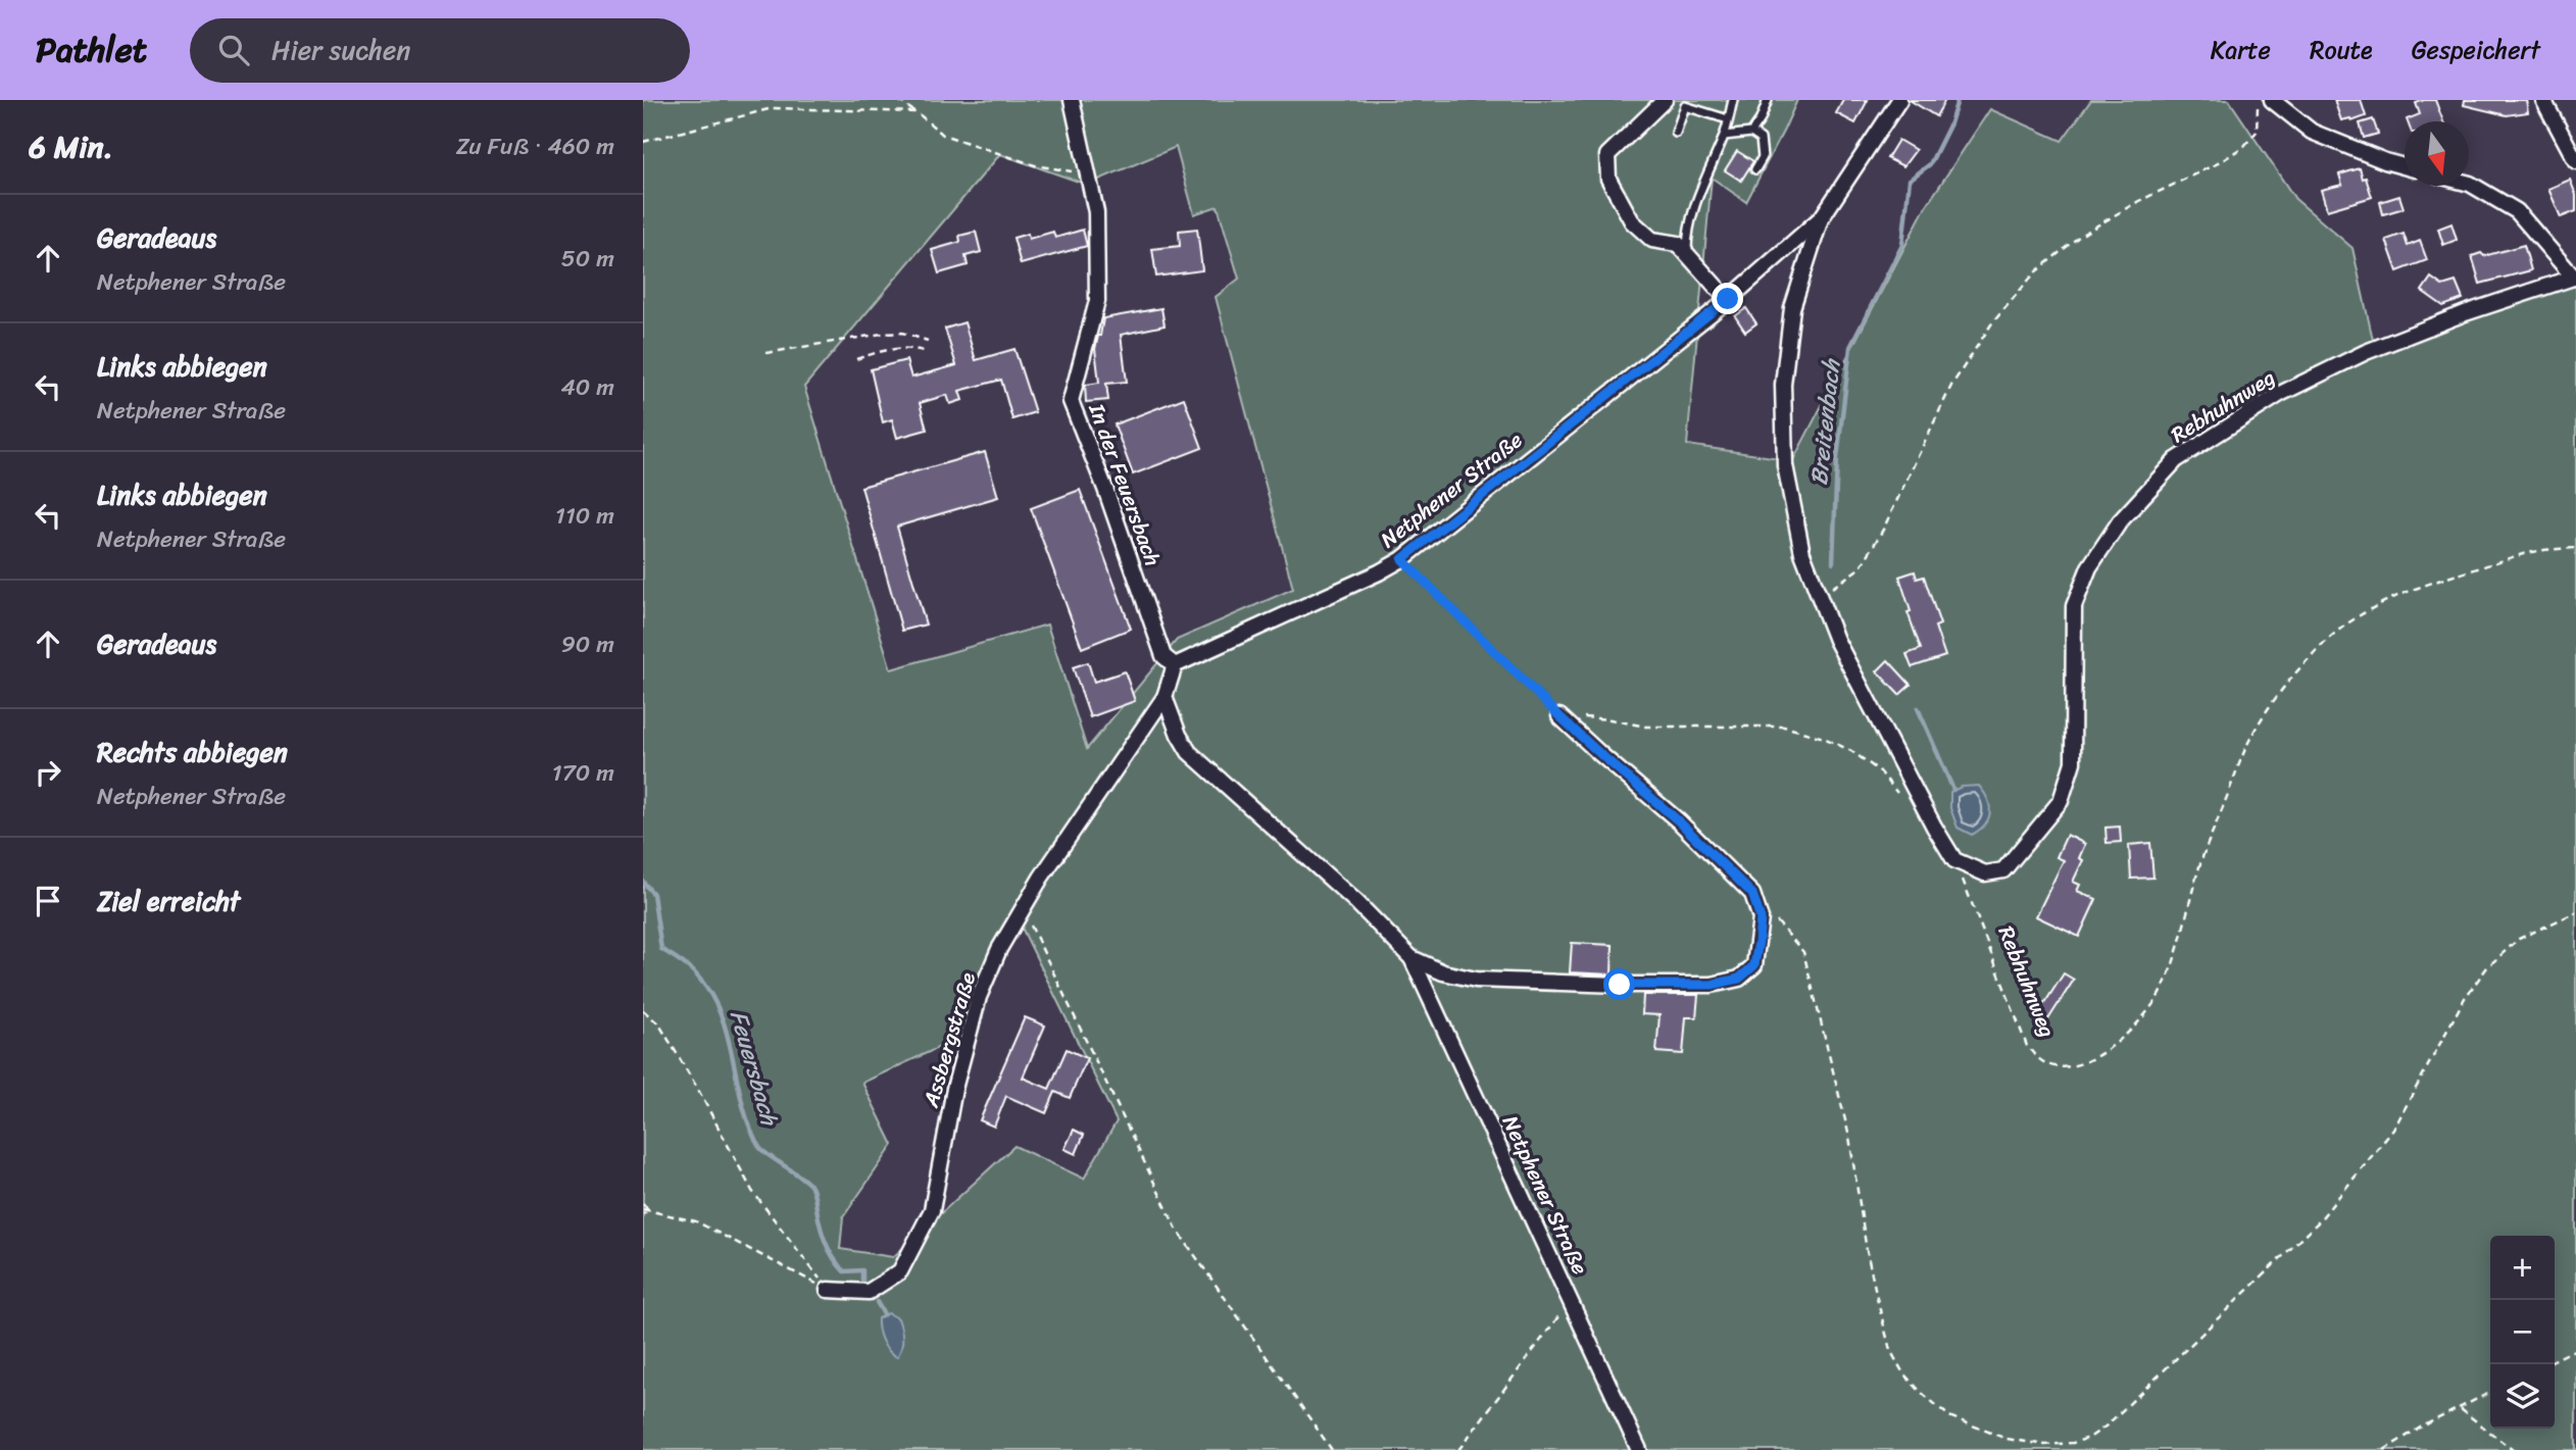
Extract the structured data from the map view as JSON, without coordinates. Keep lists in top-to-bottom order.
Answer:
{
  "streets": {
    "street": [
      "Rebhuhnweg",
      "In der Feuersbach",
      "Netphener Straße",
      "Assbergstraße"
    ]
  },
  "crossings": [
    ["In der Feuersbach", "Netphener Straße"],
    ["Netphener Straße", "Assbergstraße"]
  ],
  "water": ["Breitenbach", "Feuersbach"],
  "north": "bottom",
  "page": {
    "header": "Pathlet",
    "search": "Hier suchen",
    "nav": ["Karte", "Route", "Gespeichert"],
    "heading": ["6 Min.", "Zu Fuß · 460 m"],
    "list": [
      ["Geradeaus", "Netphener Straße", "50 m"],
      ["Links abbiegen", "Netphener Straße", "40 m"],
      ["Links abbiegen", "Netphener Straße", "110 m"],
      ["Geradeaus", "90 m"],
      ["Rechts abbiegen", "Netphener Straße", "170 m"],
      "Ziel erreicht"
    ],
    "map_buttons": ["+", "−"]
  }
}
